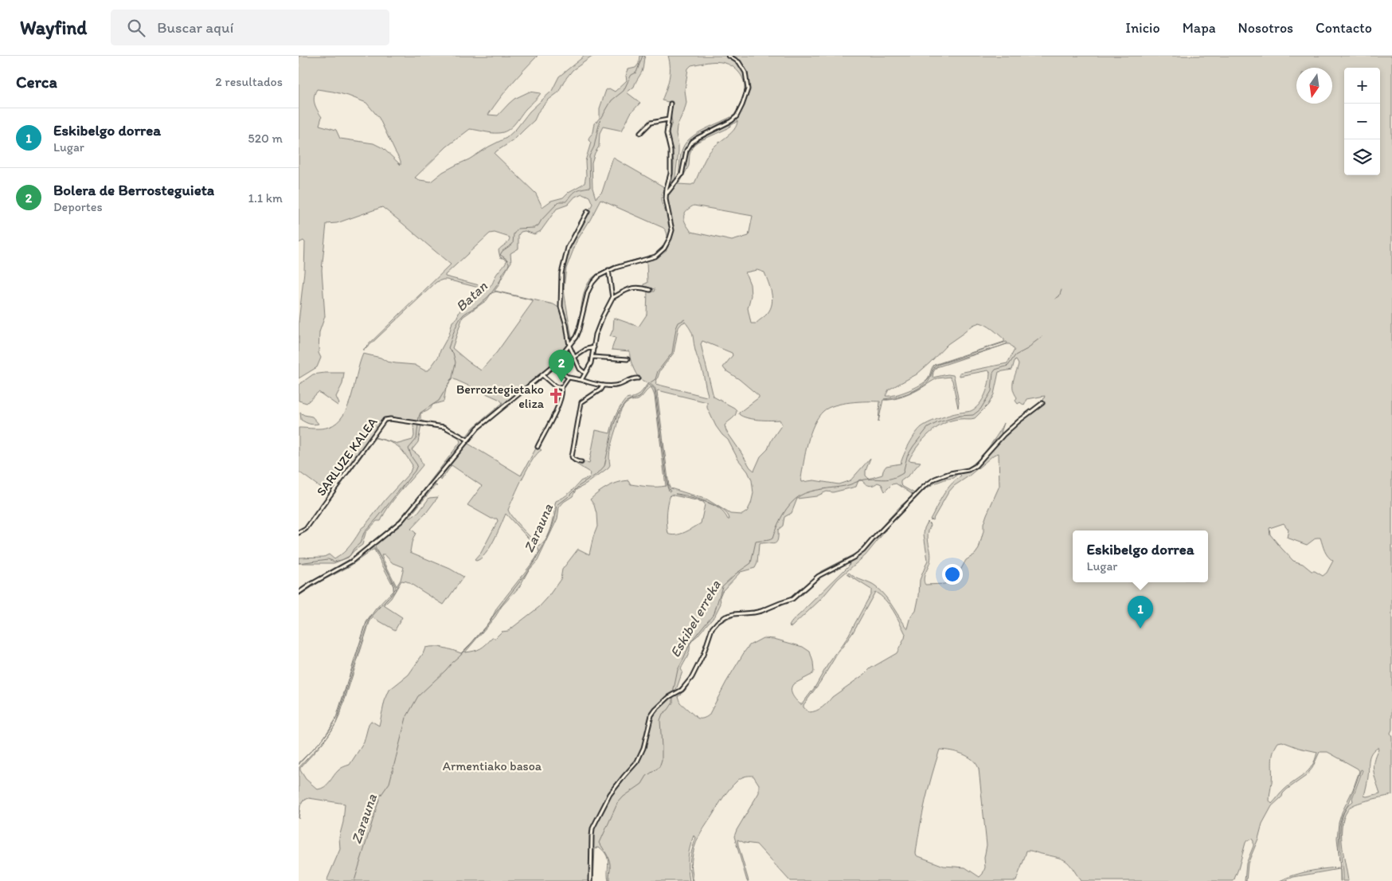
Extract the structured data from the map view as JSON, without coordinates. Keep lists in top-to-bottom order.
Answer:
{
  "streets": {
    "street": ["SARLUZE KALEA"]
  },
  "water": ["Batan", "Zarauna", "Eskibel erreka"],
  "parks": ["Armentiako basoa"],
  "places": {
    "church": ["Berroztegietako eliza"]
  },
  "north": "bottom",
  "page": {
    "header": "Wayfind",
    "search": "Buscar aquí",
    "nav": [
      "Inicio",
      "Mapa",
      "Nosotros",
      "Contacto"
    ],
    "heading": ["Cerca", "2 resultados"],
    "map_buttons": ["+", "−"],
    "list": [
      {
        "mark": "1",
        "name": "Eskibelgo dorrea",
        "note": "Lugar",
        "value": "520 m"
      },
      {
        "mark": "2",
        "name": "Bolera de Berrosteguieta",
        "note": "Deportes",
        "value": "1.1 km"
      }
    ],
    "pins": ["2", "1"],
    "popup": ["Eskibelgo dorrea", "Lugar"]
  }
}
